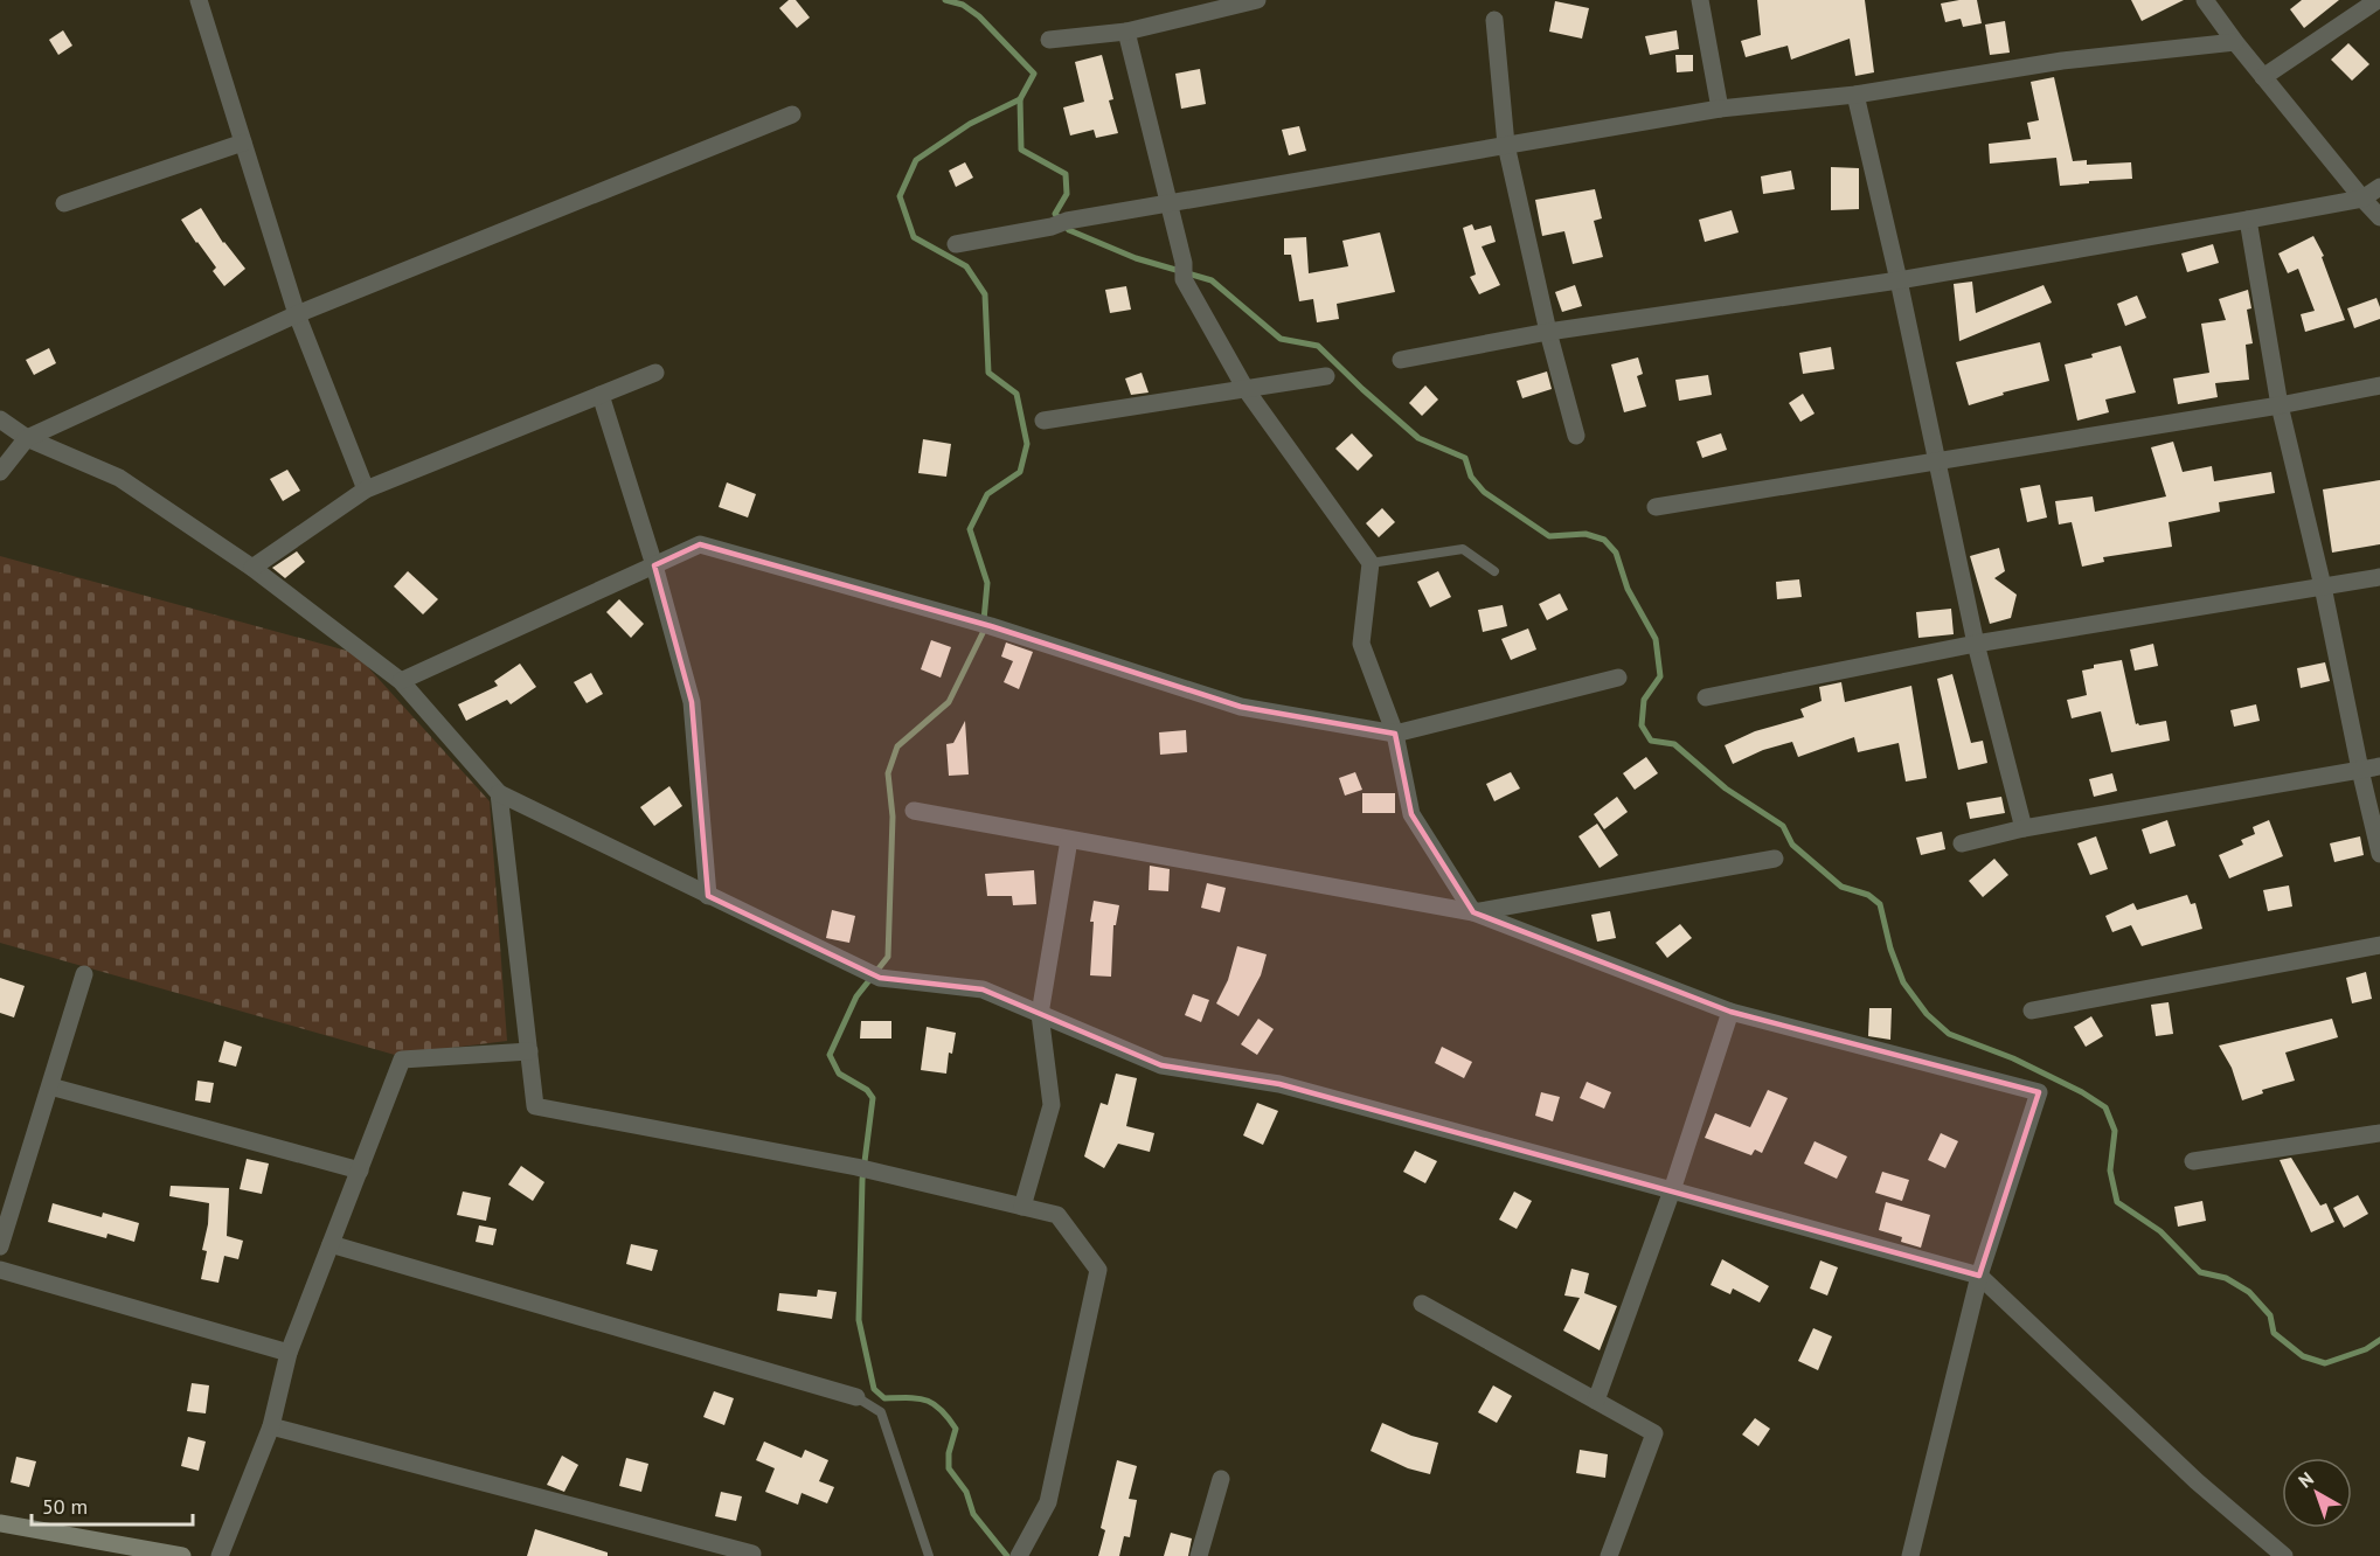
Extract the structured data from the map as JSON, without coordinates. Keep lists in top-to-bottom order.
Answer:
{
  "scale_bar": "50 m",
  "north": "top left"
}
